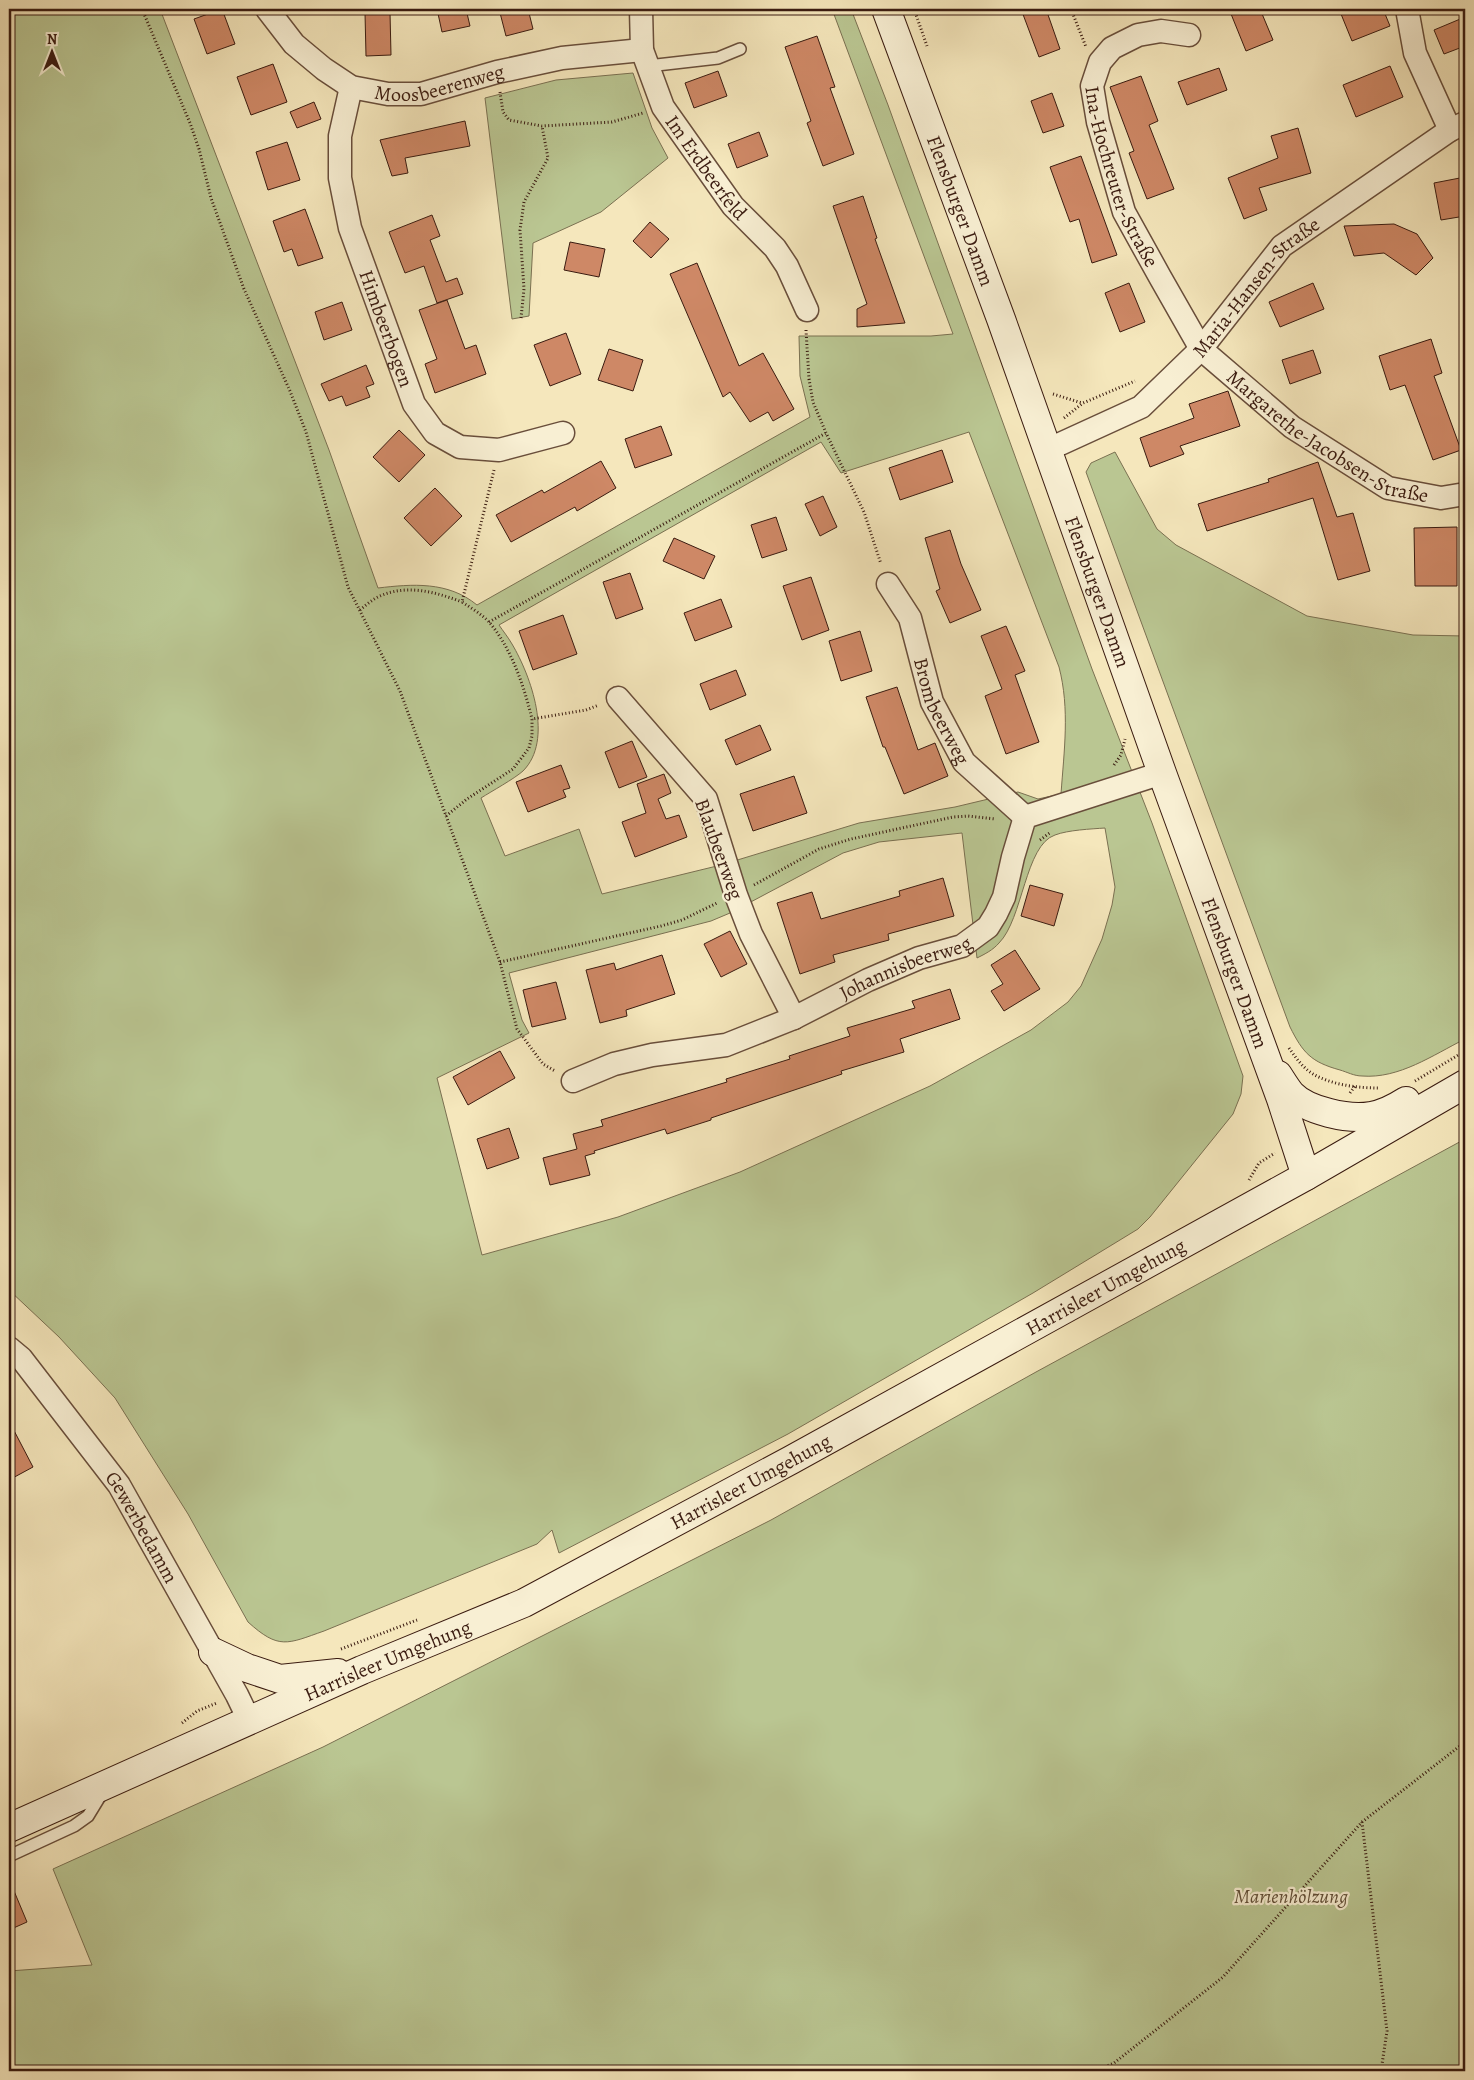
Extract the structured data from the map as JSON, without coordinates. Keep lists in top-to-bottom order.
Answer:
{
  "streets": {
    "main road": ["Flensburger Damm", "Harrisleer Umgehung"],
    "street": [
      "Moosbeerenweg",
      "Im Erdbeerfeld",
      "Ina-Hochreuter-Straße",
      "Maria-Hansen-Straße",
      "Himbeerbogen",
      "Margarethe-Jacobsen-Straße",
      "Brombeerweg",
      "Blaubeerweg",
      "Johannisbeerweg",
      "Gewerbedamm"
    ]
  },
  "crossings": [
    ["Moosbeerenweg", "Im Erdbeerfeld"],
    ["Moosbeerenweg", "Himbeerbogen"],
    ["Ina-Hochreuter-Straße", "Maria-Hansen-Straße"],
    ["Ina-Hochreuter-Straße", "Margarethe-Jacobsen-Straße"],
    ["Flensburger Damm", "Maria-Hansen-Straße"],
    ["Flensburger Damm", "Harrisleer Umgehung"],
    ["Maria-Hansen-Straße", "Margarethe-Jacobsen-Straße"],
    ["Brombeerweg", "Johannisbeerweg"],
    ["Blaubeerweg", "Johannisbeerweg"],
    ["Harrisleer Umgehung", "Gewerbedamm"]
  ],
  "parks": ["Marienhölzung"],
  "north": "top"
}
